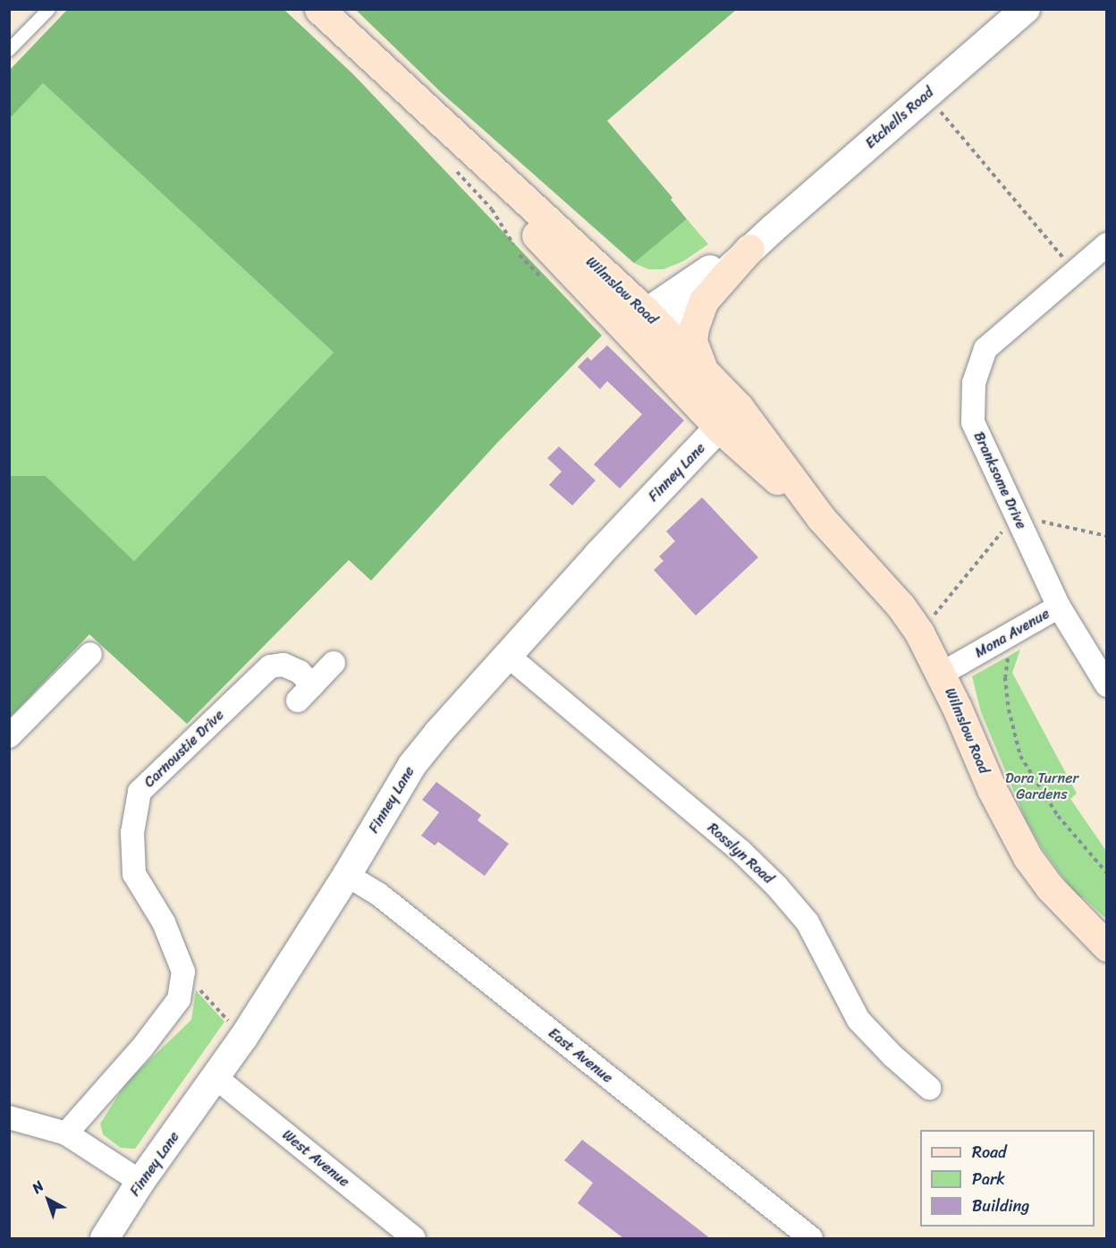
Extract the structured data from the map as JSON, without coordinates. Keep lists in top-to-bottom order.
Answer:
{
  "streets": {
    "main road": ["Wilmslow Road"],
    "street": [
      "Etchells Road",
      "Finney Lane",
      "Branksome Drive",
      "Mona Avenue",
      "Carnoustie Drive",
      "Rosslyn Road",
      "East Avenue",
      "West Avenue"
    ]
  },
  "crossings": [
    ["Etchells Road", "Wilmslow Road"],
    ["Wilmslow Road", "Finney Lane"],
    ["Wilmslow Road", "Mona Avenue"],
    ["Finney Lane", "Rosslyn Road"],
    ["Finney Lane", "East Avenue"],
    ["Finney Lane", "West Avenue"],
    ["Branksome Drive", "Mona Avenue"]
  ],
  "parks": ["Dora Turner Gardens"],
  "legend": ["Road", "Park", "Building"],
  "north": "top left"
}
